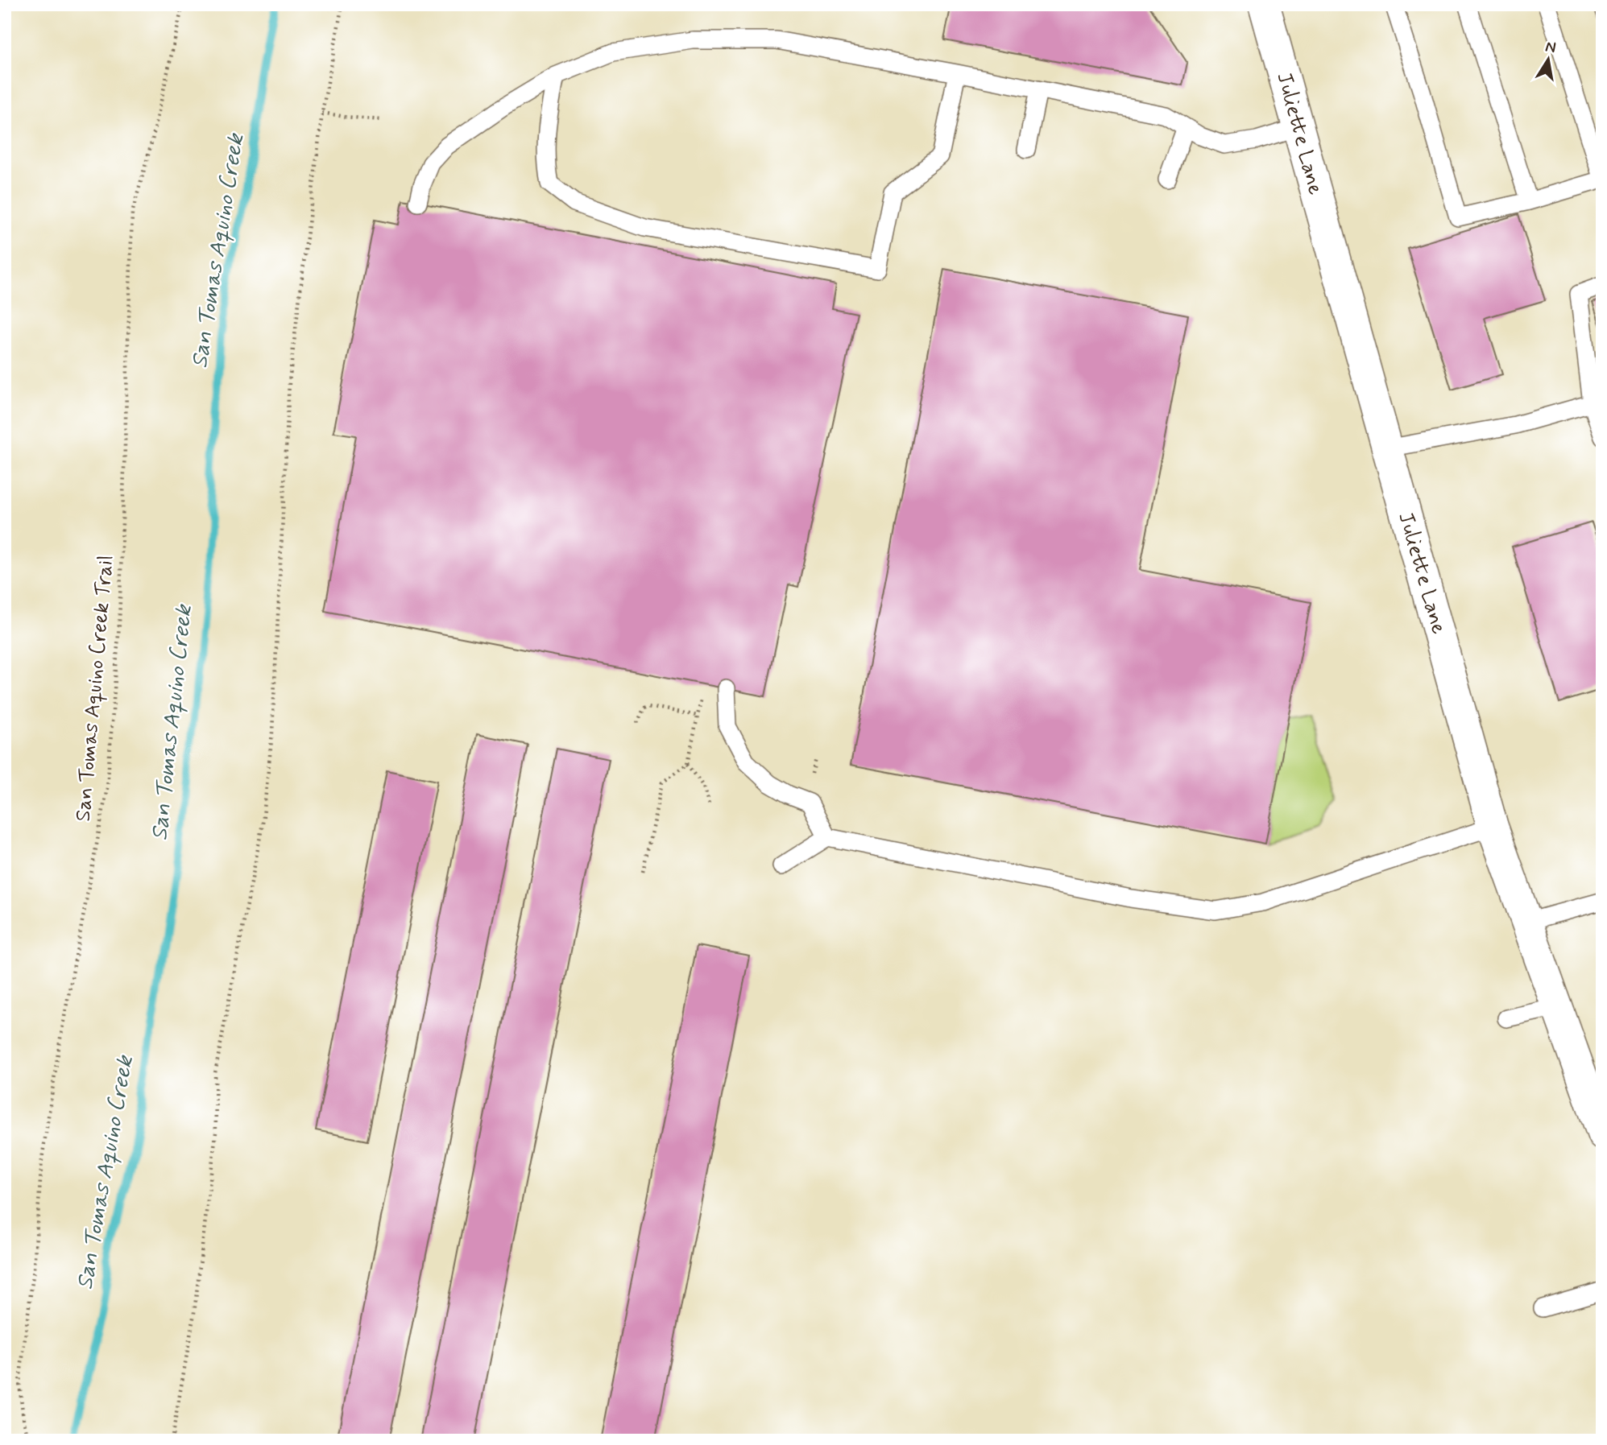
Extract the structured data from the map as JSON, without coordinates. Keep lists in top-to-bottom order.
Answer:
{
  "streets": {
    "street": ["Juliette Lane"],
    "path": ["San Tomas Aquino Creek Trail"]
  },
  "water": ["San Tomas Aquino Creek"],
  "north": "top"
}
